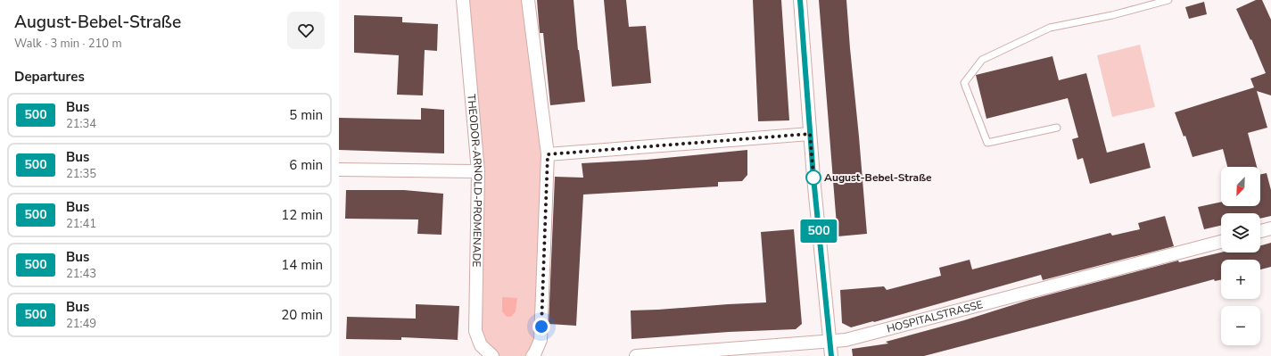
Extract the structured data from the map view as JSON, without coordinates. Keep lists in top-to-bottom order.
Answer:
{
  "streets": {
    "street": ["THEODOR-ARNOLD-PROMENADE", "HOSPITALSTRASSE"]
  },
  "places": ["August-Bebel-Straße"],
  "lines": ["bus line 500"],
  "north": "bottom left",
  "page": {
    "heading": [
      ["August-Bebel-Straße", "Walk · 3 min · 210 m"],
      "Departures"
    ],
    "on_map": "500",
    "list": [
      {
        "mark": "500",
        "name": "Bus",
        "note": "21:34",
        "value": "5 min"
      },
      {
        "mark": "500",
        "name": "Bus",
        "note": "21:35",
        "value": "6 min"
      },
      {
        "mark": "500",
        "name": "Bus",
        "note": "21:41",
        "value": "12 min"
      },
      {
        "mark": "500",
        "name": "Bus",
        "note": "21:43",
        "value": "14 min"
      },
      {
        "mark": "500",
        "name": "Bus",
        "note": "21:49",
        "value": "20 min"
      }
    ],
    "map_buttons": ["+", "−"]
  }
}
